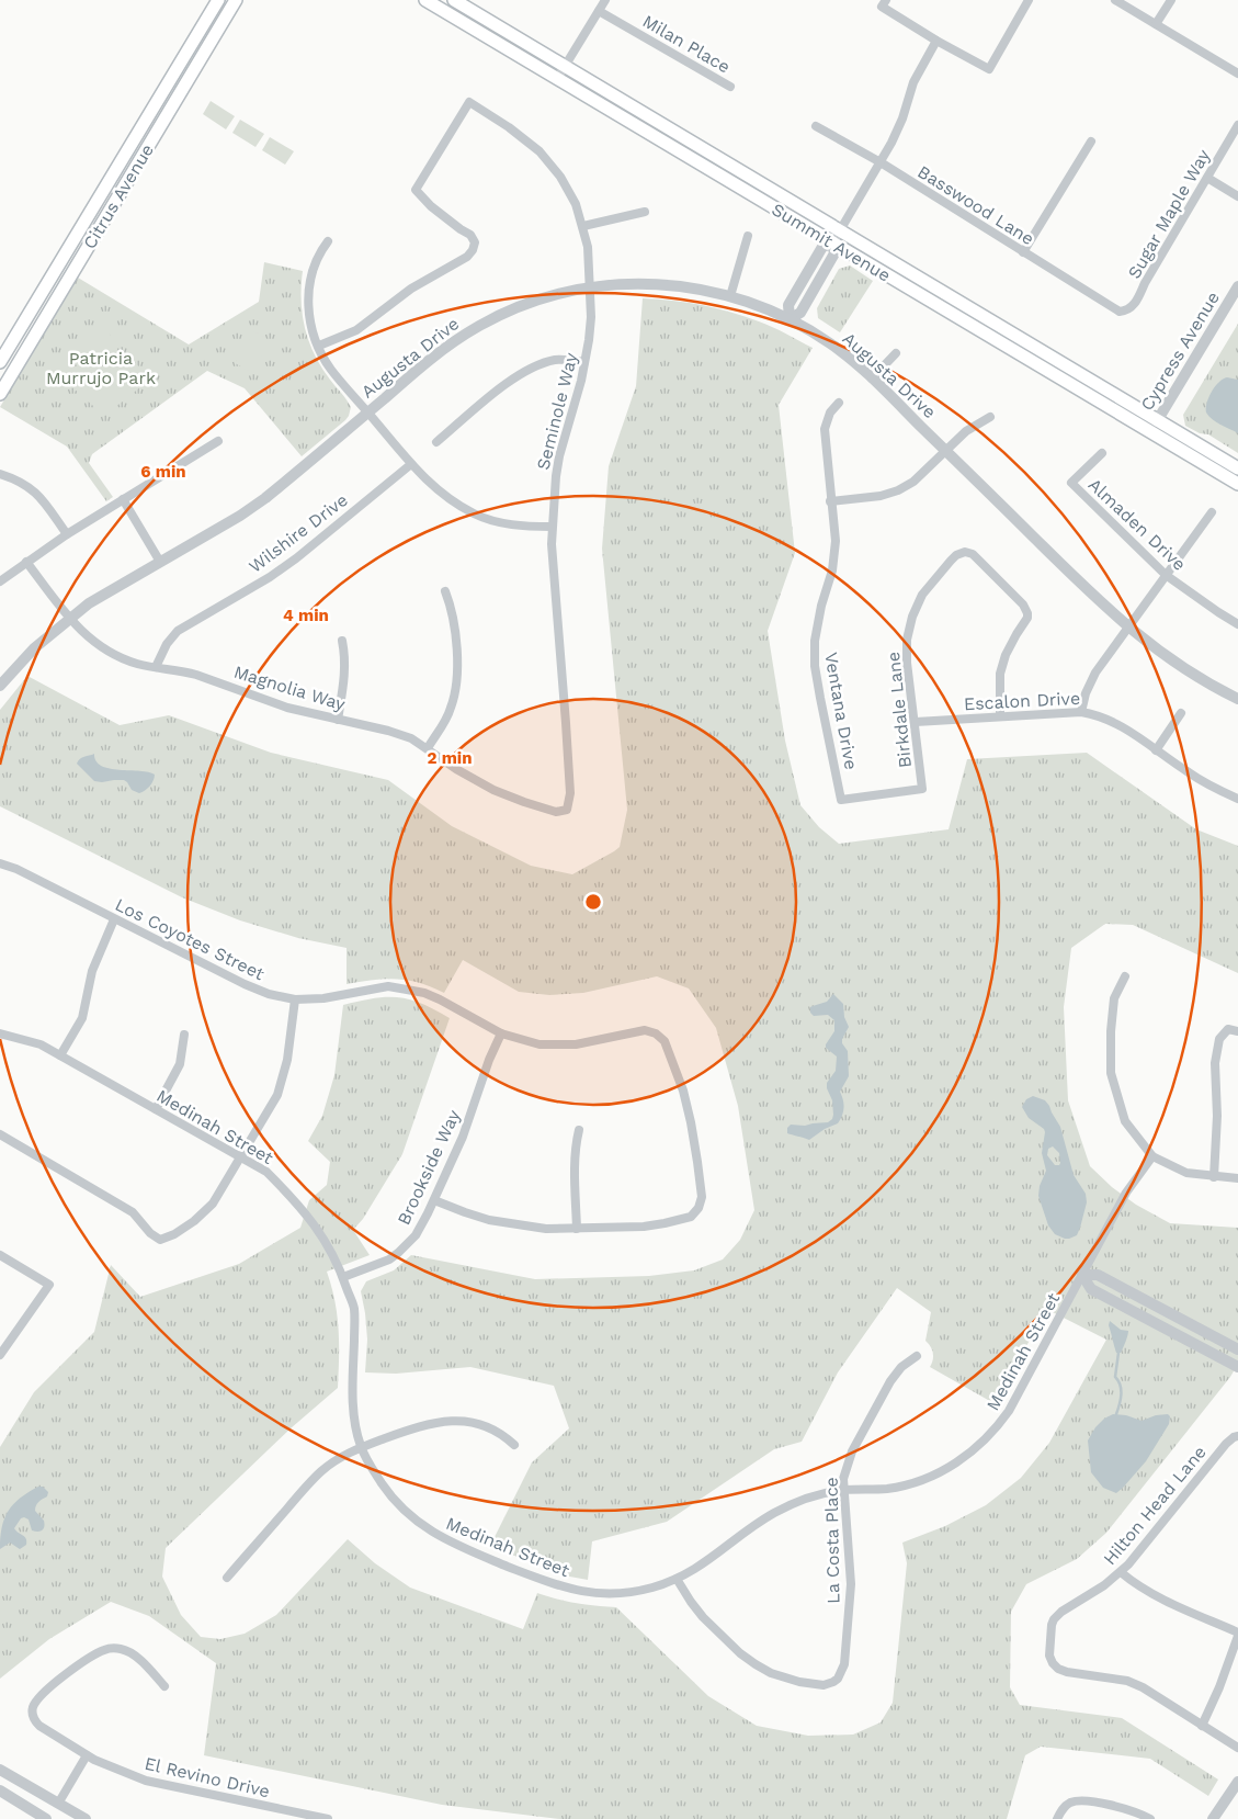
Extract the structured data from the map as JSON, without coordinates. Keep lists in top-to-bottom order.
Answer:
{
  "streets": {
    "main road": ["Citrus Avenue", "Summit Avenue"],
    "street": [
      "Milan Place",
      "Basswood Lane",
      "Sugar Maple Way",
      "Cypress Avenue",
      "Augusta Drive",
      "Seminole Way",
      "Almaden Drive",
      "Wilshire Drive",
      "Magnolia Way",
      "Escalon Drive",
      "Birkdale Lane",
      "Ventana Drive",
      "Los Coyotes Street",
      "Medinah Street",
      "Brookside Way",
      "Hilton Head Lane",
      "La Costa Place",
      "El Revino Drive"
    ]
  },
  "crossings": [
    ["Basswood Lane", "Sugar Maple Way"],
    ["Summit Avenue", "Cypress Avenue"],
    ["Augusta Drive", "Seminole Way"],
    ["Augusta Drive", "Magnolia Way"],
    ["Seminole Way", "Magnolia Way"],
    ["Wilshire Drive", "Magnolia Way"],
    ["Escalon Drive", "Birkdale Lane"],
    ["Birkdale Lane", "Ventana Drive"],
    ["Los Coyotes Street", "Brookside Way"],
    ["Medinah Street", "Brookside Way"],
    ["Medinah Street", "La Costa Place"]
  ],
  "parks": ["Patricia Murrujo Park"],
  "rings": ["6 min", "4 min", "2 min"]
}
